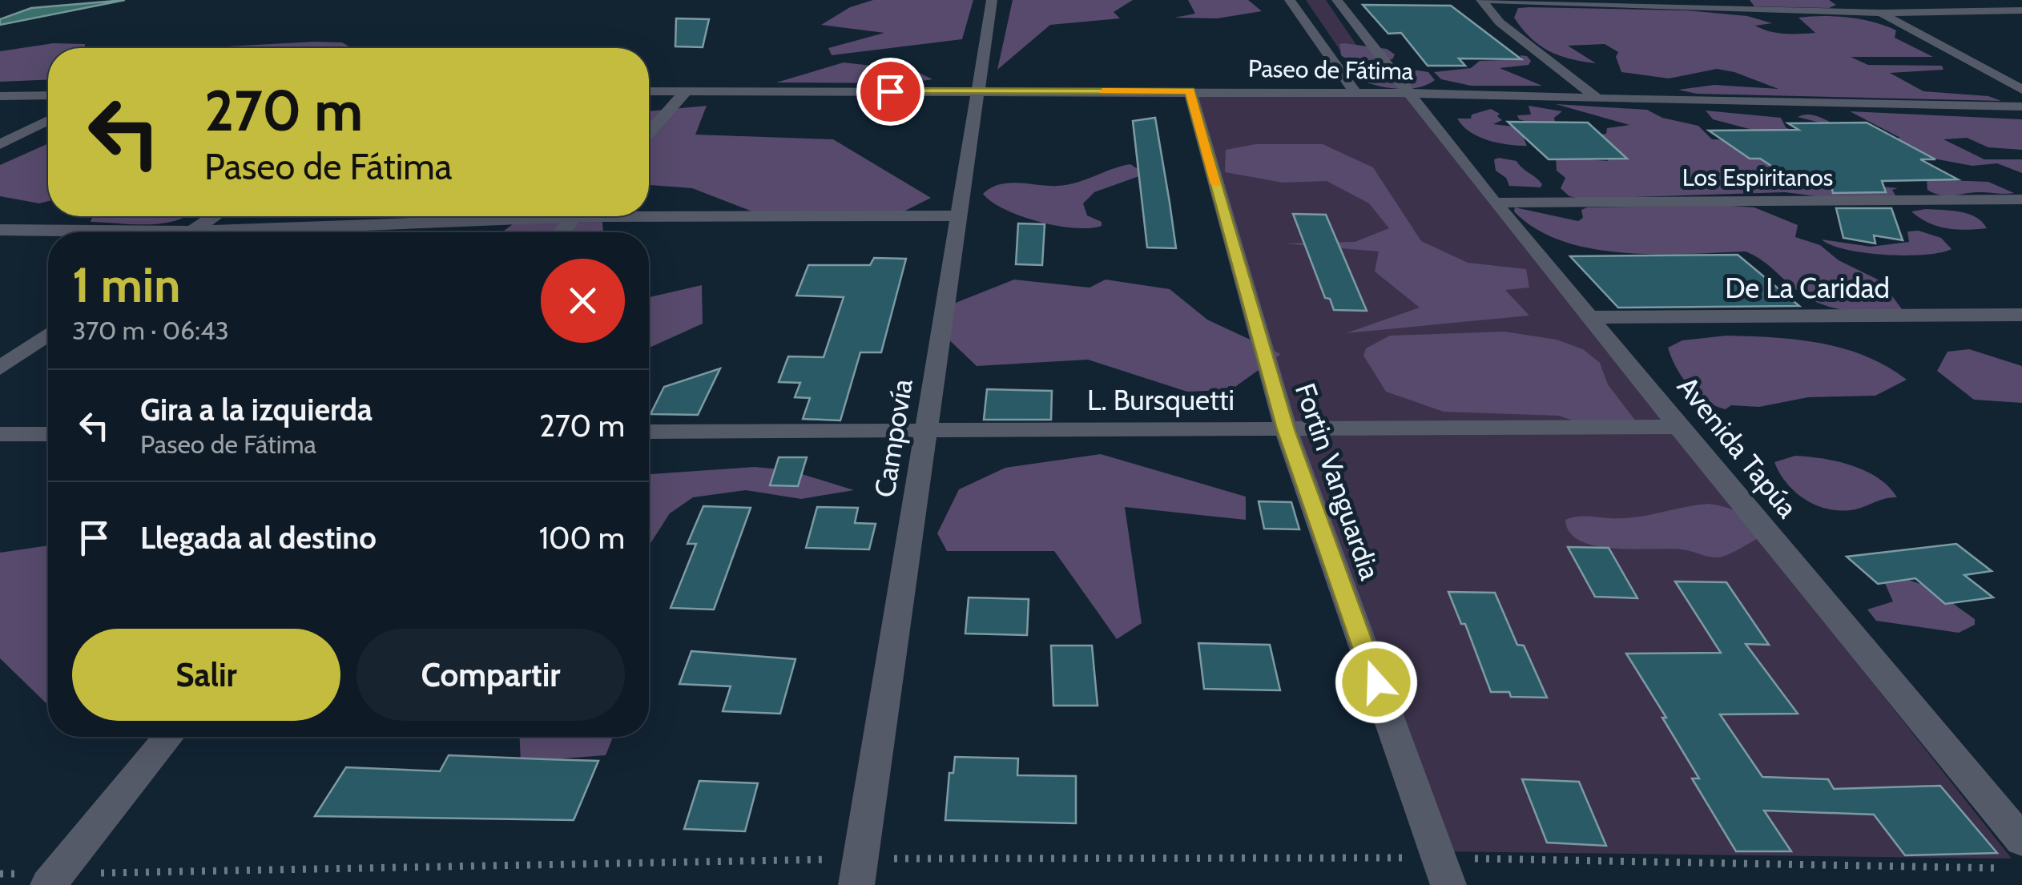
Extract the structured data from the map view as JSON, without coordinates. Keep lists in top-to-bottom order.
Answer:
{
  "streets": {
    "street": [
      "Paseo de Fátima",
      "Los Espiritanos",
      "De La Caridad",
      "L. Bursquetti",
      "Campovía",
      "Avenida Tapúa",
      "Fortin Vanguardia"
    ]
  },
  "crossings": [
    ["Paseo de Fátima", "Campovía"],
    ["Paseo de Fátima", "Avenida Tapúa"],
    ["Paseo de Fátima", "Fortin Vanguardia"],
    ["Los Espiritanos", "Avenida Tapúa"],
    ["De La Caridad", "Avenida Tapúa"],
    ["L. Bursquetti", "Campovía"],
    ["L. Bursquetti", "Avenida Tapúa"],
    ["L. Bursquetti", "Fortin Vanguardia"]
  ],
  "page": {
    "turn": ["270 m", "Paseo de Fátima"],
    "heading": ["1 min", "370 m · 06:43"],
    "list": [
      {
        "name": "Gira a la izquierda",
        "note": "Paseo de Fátima",
        "value": "270 m"
      },
      {
        "name": "Llegada al destino",
        "value": "100 m"
      }
    ],
    "buttons": ["Salir", "Compartir"]
  }
}
